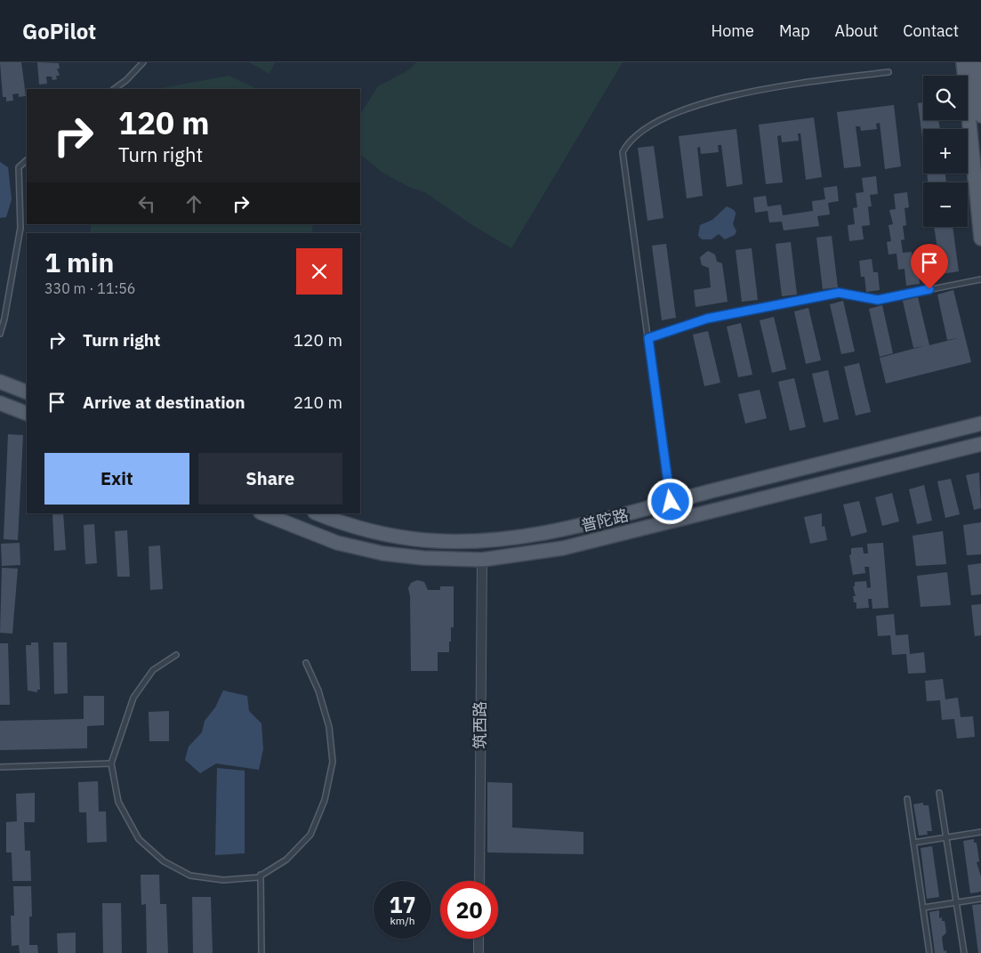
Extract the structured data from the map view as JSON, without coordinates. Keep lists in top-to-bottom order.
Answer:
{
  "streets": {
    "main road": ["普陀路"],
    "street": ["筑西路"]
  },
  "crossings": [
    ["普陀路", "筑西路"]
  ],
  "page": {
    "header": "GoPilot",
    "nav": [
      "Home",
      "Map",
      "About",
      "Contact"
    ],
    "map_buttons": ["+", "−"],
    "turn": ["120 m", "Turn right"],
    "heading": ["1 min", "330 m · 11:56"],
    "list": [
      {
        "name": "Turn right",
        "value": "120 m"
      },
      {
        "name": "Arrive at destination",
        "value": "210 m"
      }
    ],
    "buttons": ["Exit", "Share"],
    "speed": "17 km/h",
    "limit": "20"
  }
}
